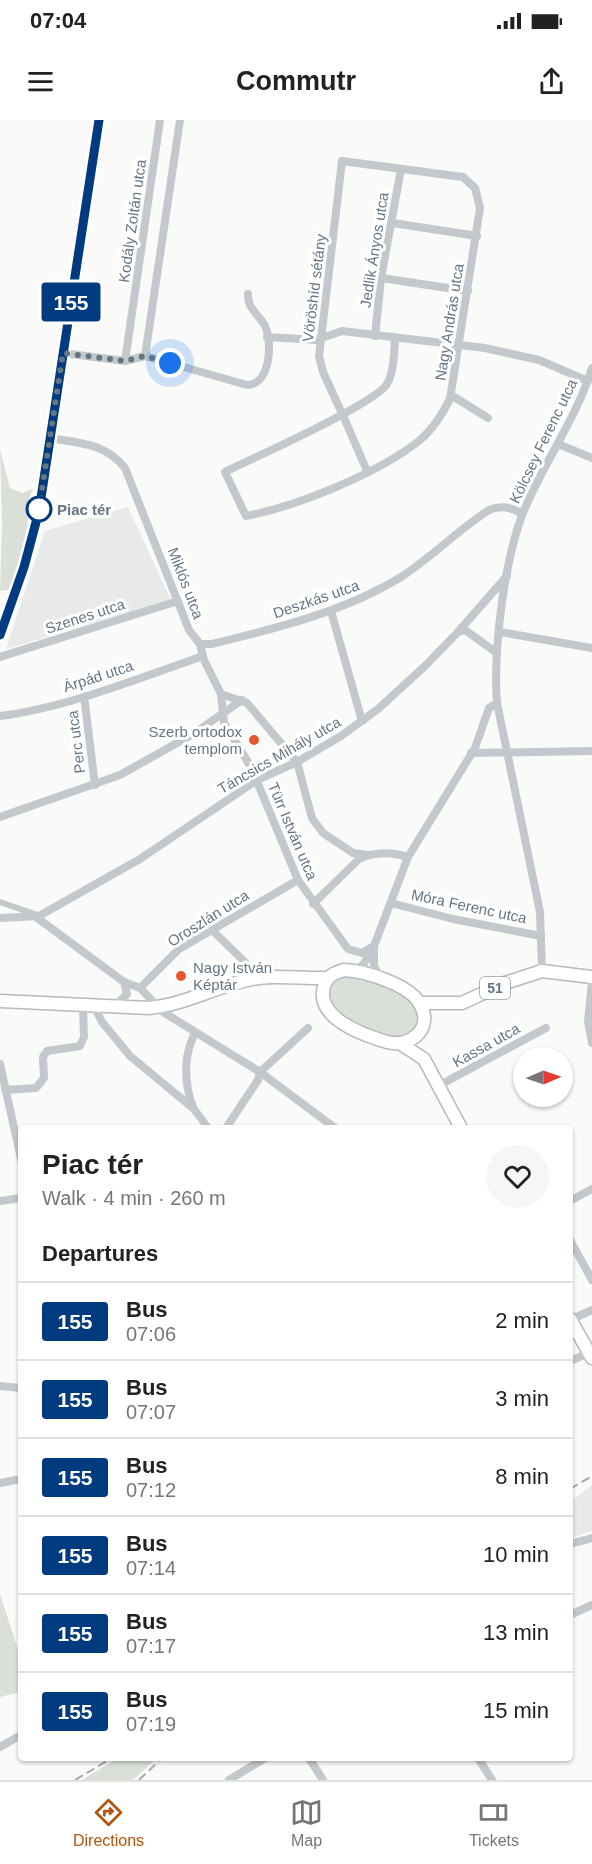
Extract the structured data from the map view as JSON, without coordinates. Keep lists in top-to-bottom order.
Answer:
{
  "streets": {
    "main road": ["51"],
    "street": [
      "Kodály Zoltán utca",
      "Jedlik Ányos utca",
      "Vöröshíd sétány",
      "Nagy András utca",
      "Kölcsey Ferenc utca",
      "Miklós utca",
      "Deszkás utca",
      "Szenes utca",
      "Árpád utca",
      "Perc utca",
      "Táncsics Mihály utca",
      "Türr István utca",
      "Móra Ferenc utca",
      "Oroszlán utca",
      "Kassa utca"
    ]
  },
  "crossings": [
    ["Jedlik Ányos utca", "Vöröshíd sétány"],
    ["Jedlik Ányos utca", "Nagy András utca"],
    ["Vöröshíd sétány", "Nagy András utca"],
    ["Kölcsey Ferenc utca", "Deszkás utca"],
    ["Kölcsey Ferenc utca", "Táncsics Mihály utca"],
    ["Kölcsey Ferenc utca", "Móra Ferenc utca"],
    ["Kölcsey Ferenc utca", "51"],
    ["Miklós utca", "Deszkás utca"],
    ["Miklós utca", "Szenes utca"],
    ["Miklós utca", "Árpád utca"],
    ["Miklós utca", "Táncsics Mihály utca"],
    ["Miklós utca", "Türr István utca"],
    ["Árpád utca", "Perc utca"],
    ["Táncsics Mihály utca", "Türr István utca"],
    ["Türr István utca", "Oroszlán utca"]
  ],
  "places": ["Piac tér", "Szerb ortodox templom", "Nagy István Képtár"],
  "lines": ["bus line 155"],
  "north": "right",
  "page": {
    "status": "07:04",
    "header": "Commutr",
    "on_map": "155",
    "heading": [
      ["Piac tér", "Walk · 4 min · 260 m"],
      "Departures"
    ],
    "list": [
      {
        "mark": "155",
        "name": "Bus",
        "note": "07:06",
        "value": "2 min"
      },
      {
        "mark": "155",
        "name": "Bus",
        "note": "07:07",
        "value": "3 min"
      },
      {
        "mark": "155",
        "name": "Bus",
        "note": "07:12",
        "value": "8 min"
      },
      {
        "mark": "155",
        "name": "Bus",
        "note": "07:14",
        "value": "10 min"
      },
      {
        "mark": "155",
        "name": "Bus",
        "note": "07:17",
        "value": "13 min"
      },
      {
        "mark": "155",
        "name": "Bus",
        "note": "07:19",
        "value": "15 min"
      }
    ],
    "tabs": ["Directions", "Map", "Tickets"]
  }
}
